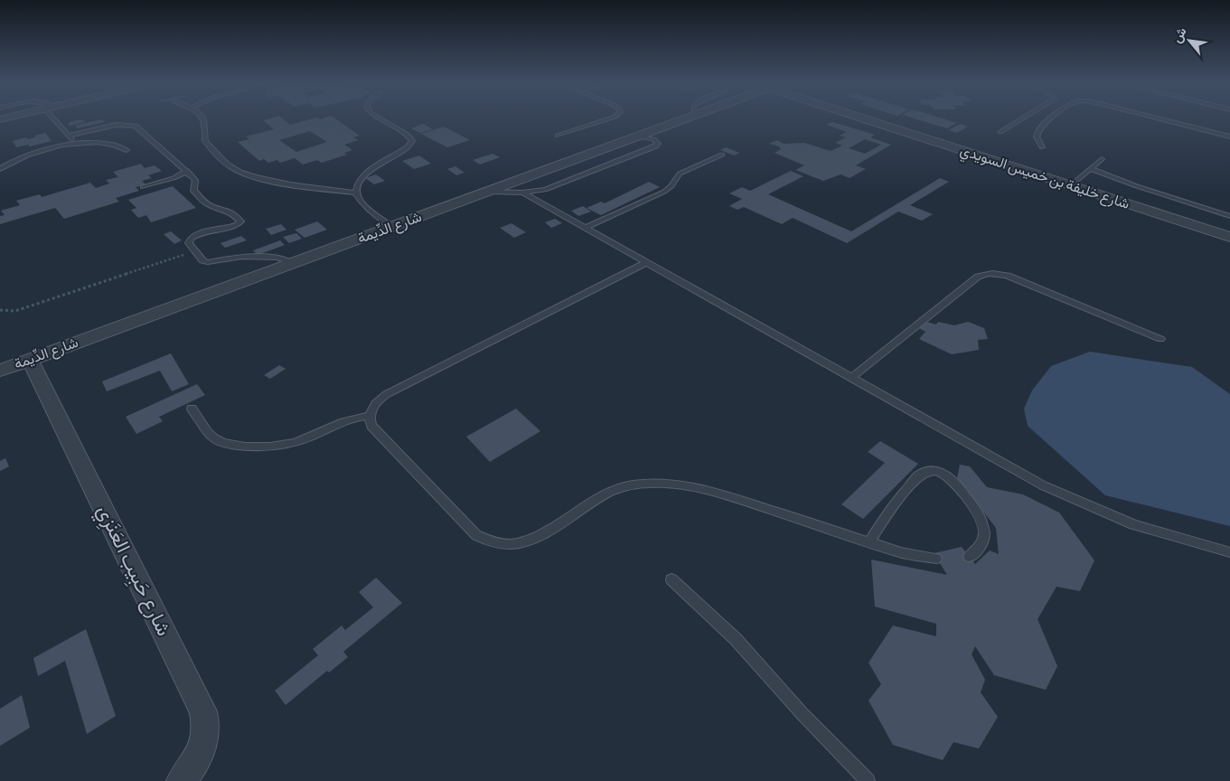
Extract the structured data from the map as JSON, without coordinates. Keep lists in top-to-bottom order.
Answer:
{
  "streets": {
    "street": ["شارع خليفة بن خميس السويدي", "شارع الدِّيمة", "شارع حَبِيب العَنَزِي"]
  },
  "crossings": [
    ["شارع الدِّيمة", "شارع حَبِيب العَنَزِي"]
  ],
  "north": "top left"
}
